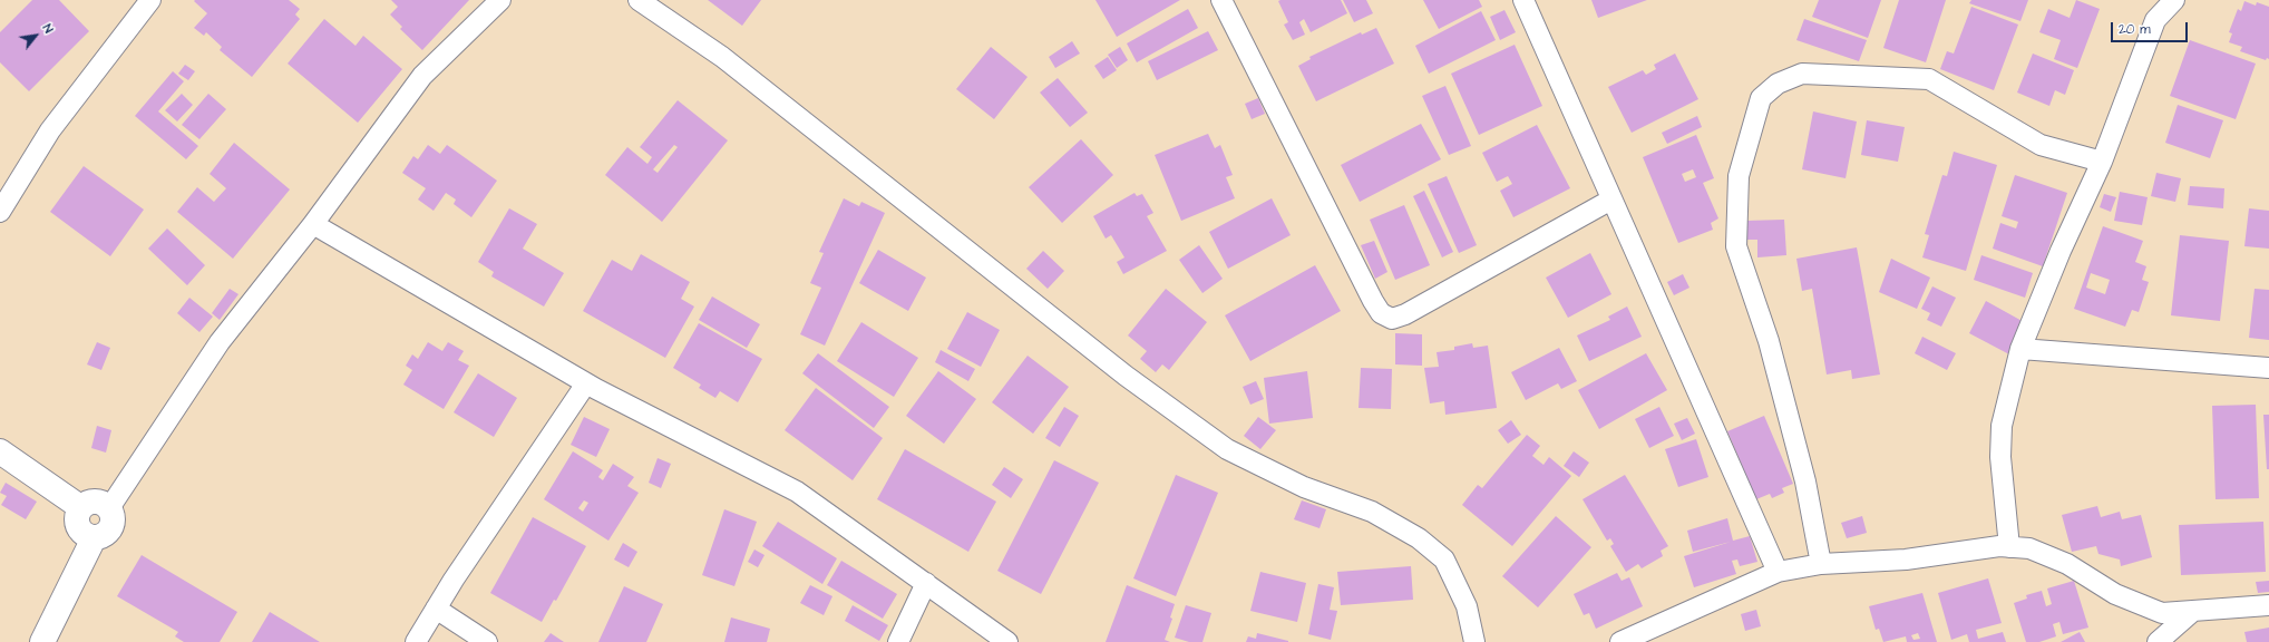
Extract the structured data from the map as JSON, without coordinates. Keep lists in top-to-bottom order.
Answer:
{
  "scale_bar": "20 m",
  "north": "top right"
}
